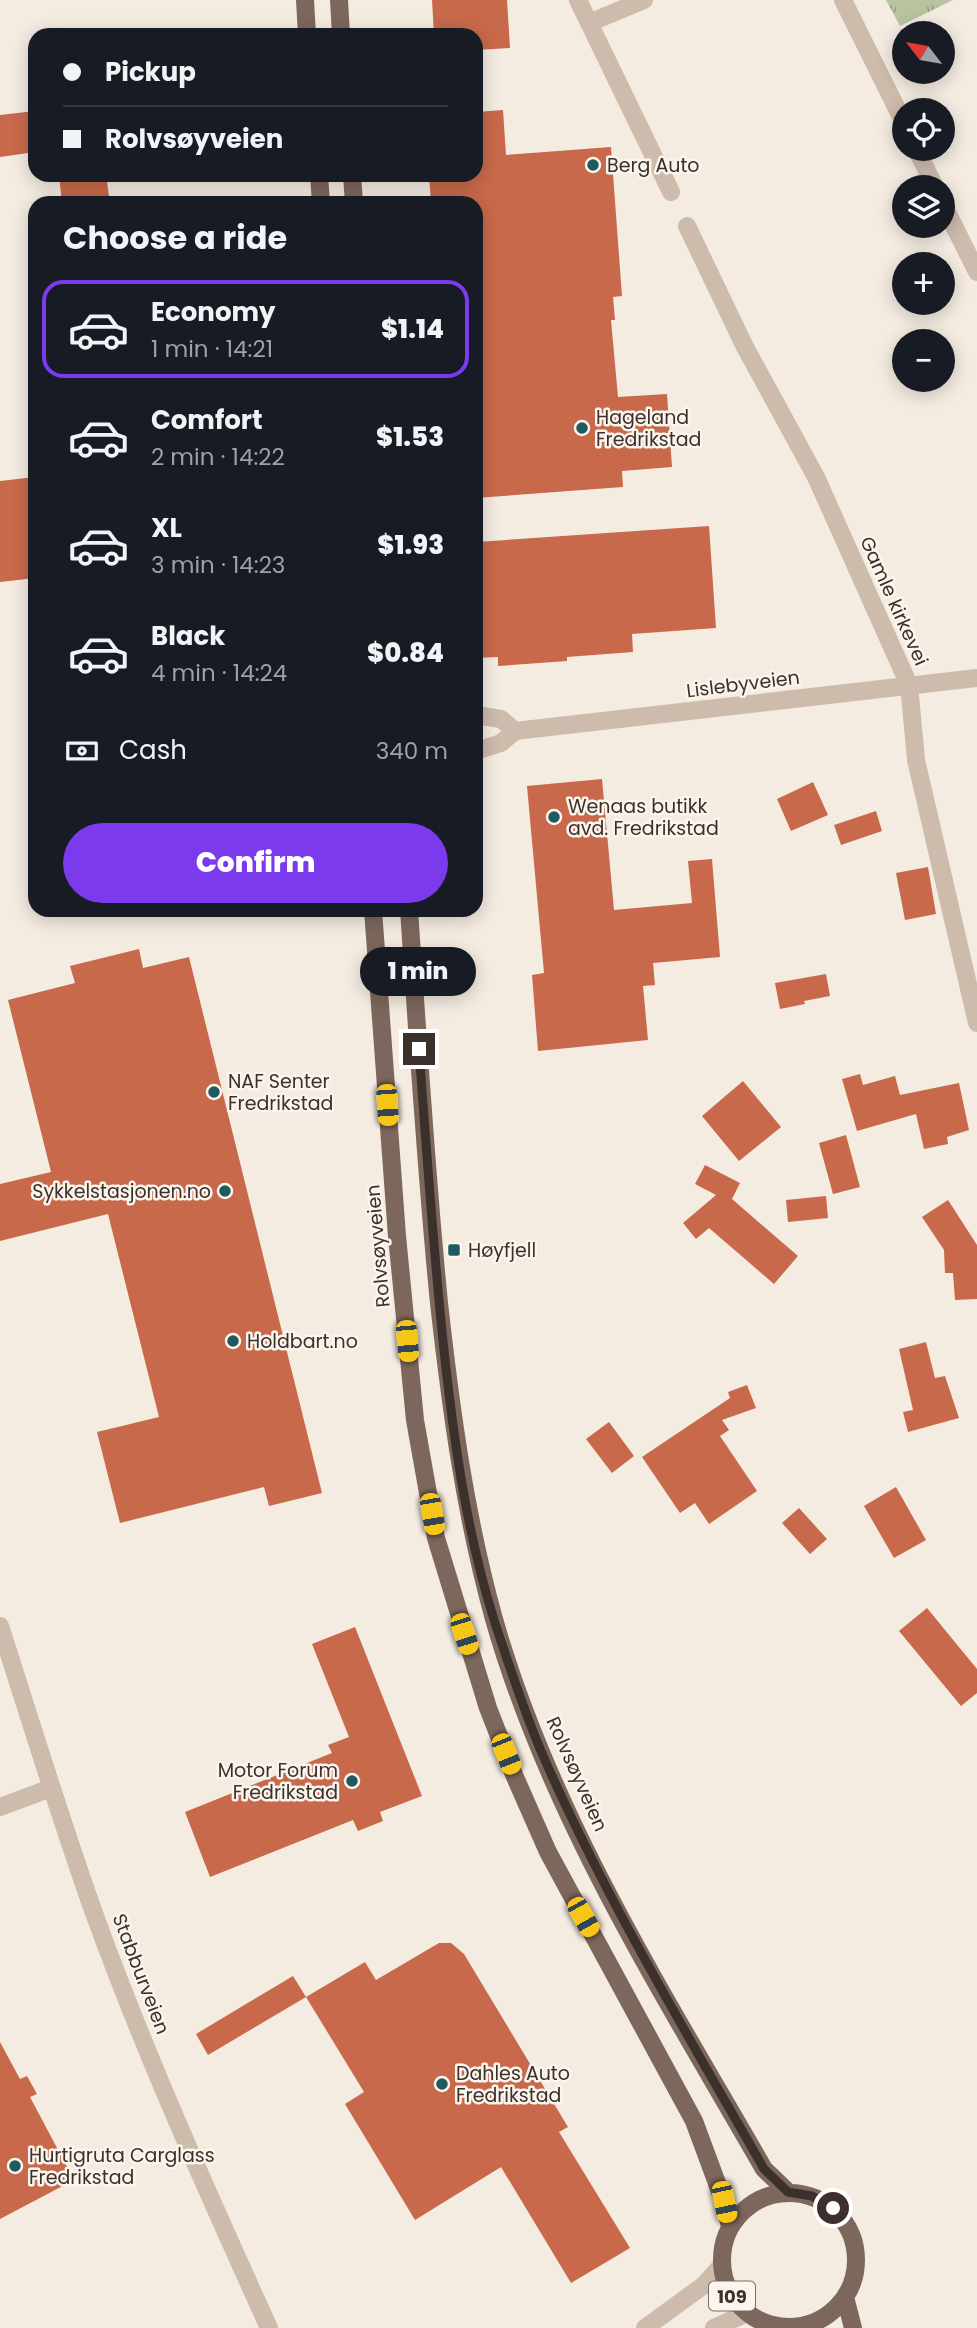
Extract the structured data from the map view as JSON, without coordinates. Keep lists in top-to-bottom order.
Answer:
{
  "streets": {
    "main road": ["Rolvsøyveien", "109"],
    "street": ["Gamle kirkevei", "Lislebyveien", "Stabburveien"]
  },
  "crossings": [
    ["Gamle kirkevei", "Lislebyveien"],
    ["Rolvsøyveien", "109"]
  ],
  "places": {
    "other": [
      "Berg Auto",
      "Hageland Fredrikstad",
      "Wenaas butikk avd. Fredrikstad",
      "NAF Senter Fredrikstad",
      "Sykkelstasjonen.no",
      "Holdbart.no",
      "Motor Forum Fredrikstad",
      "Dahles Auto Fredrikstad",
      "Hurtigruta Carglass Fredrikstad"
    ],
    "transit": ["Høyfjell"]
  },
  "north": "top left",
  "page": {
    "map_buttons": ["+", "−"],
    "banner": ["Pickup", "Rolvsøyveien"],
    "heading": "Choose a ride",
    "list": [
      {
        "name": "Economy",
        "note": "1 min · 14:21",
        "value": "$1.14"
      },
      {
        "name": "Comfort",
        "note": "2 min · 14:22",
        "value": "$1.53"
      },
      {
        "name": "XL",
        "note": "3 min · 14:23",
        "value": "$1.93"
      },
      {
        "name": "Black",
        "note": "4 min · 14:24",
        "value": "$0.84"
      }
    ],
    "pay": ["Cash", "340 m"],
    "buttons": "Confirm",
    "bubble": "1 min"
  }
}
